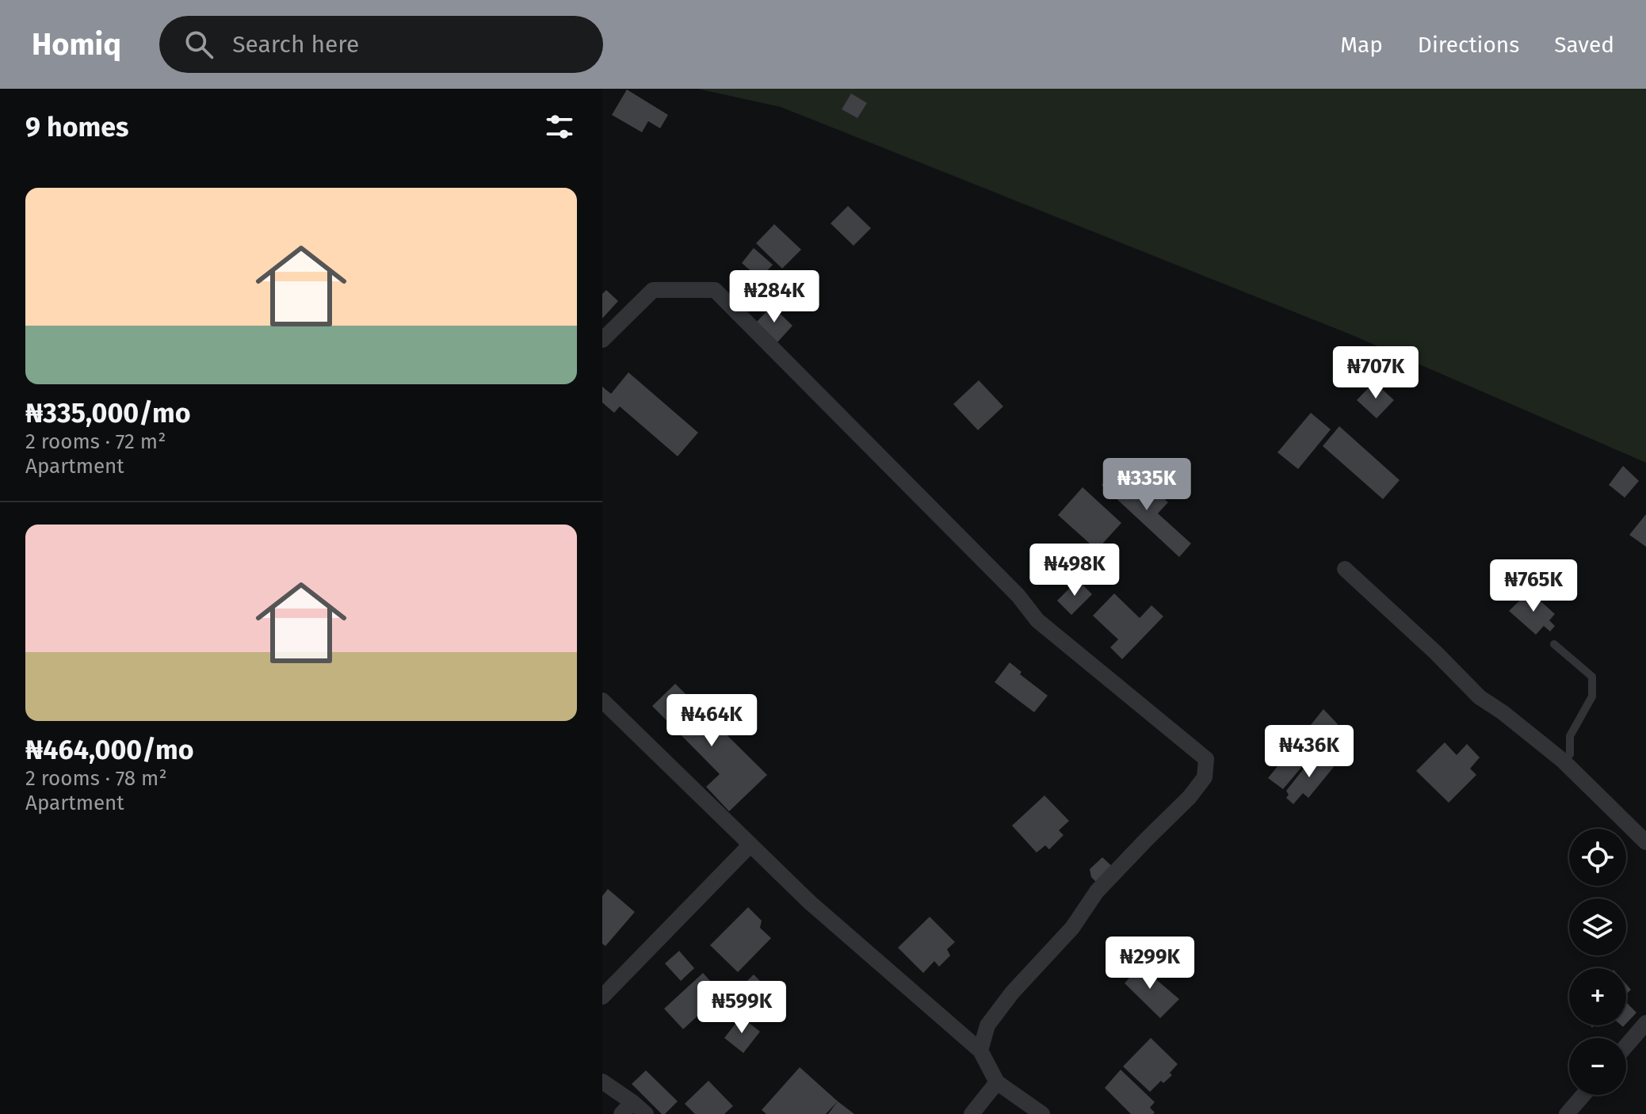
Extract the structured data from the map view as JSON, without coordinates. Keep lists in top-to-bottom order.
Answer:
{
  "page": {
    "header": "Homiq",
    "search": "Search here",
    "nav": ["Map", "Directions", "Saved"],
    "heading": "9 homes",
    "list": [
      {
        "name": "₦335,000/mo",
        "note": "2 rooms · 72 m² · Apartment"
      },
      {
        "name": "₦464,000/mo",
        "note": "2 rooms · 78 m² · Apartment"
      }
    ],
    "price": [
      "₦284K",
      "₦707K",
      "₦335K",
      "₦498K",
      "₦765K",
      "₦464K",
      "₦436K",
      "₦299K",
      "₦599K"
    ],
    "map_buttons": ["+", "−"]
  }
}
